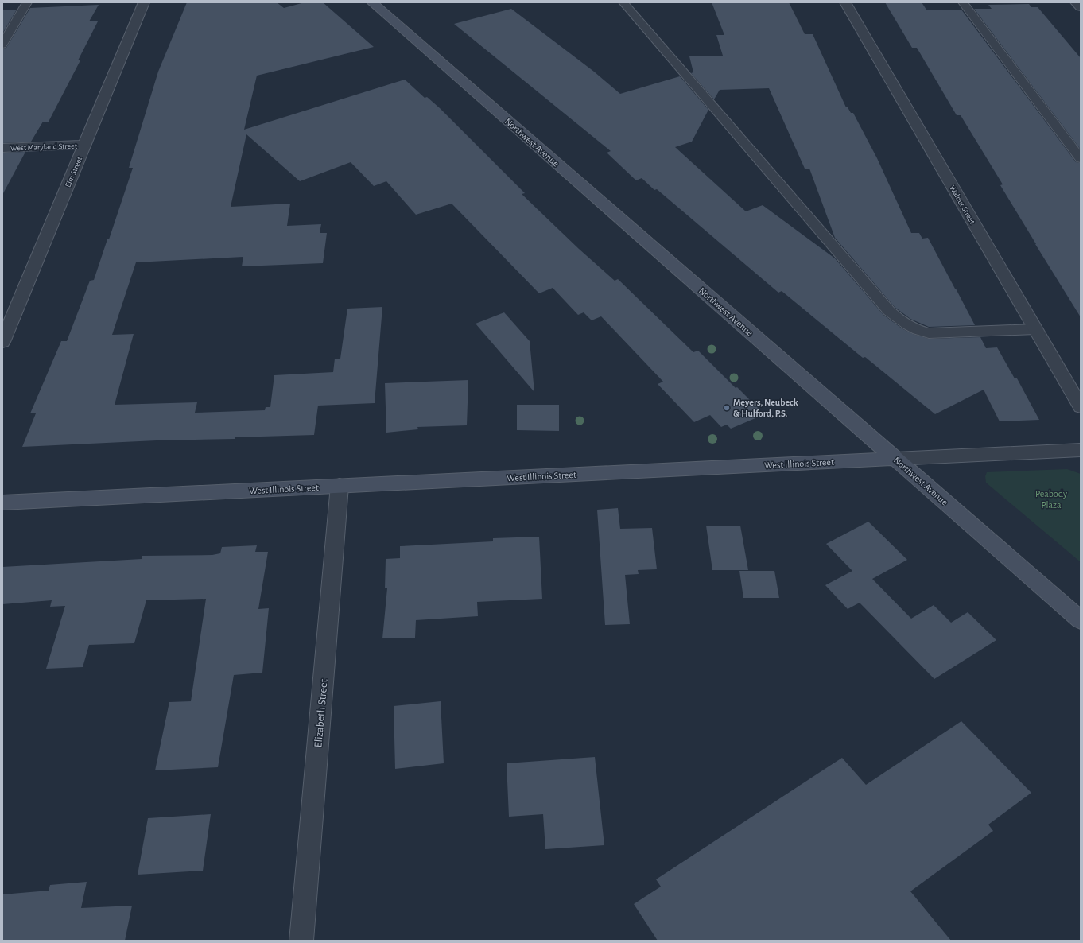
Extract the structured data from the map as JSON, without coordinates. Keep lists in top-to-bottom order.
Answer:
{
  "streets": {
    "street": [
      "Northwest Avenue",
      "West Maryland Street",
      "Elm Street",
      "Walnut Street",
      "West Illinois Street",
      "Elizabeth Street"
    ]
  },
  "crossings": [
    ["Northwest Avenue", "West Illinois Street"],
    ["West Maryland Street", "Elm Street"],
    ["West Illinois Street", "Elizabeth Street"]
  ],
  "parks": ["Peabody Plaza"],
  "places": ["Meyers, Neubeck & Hulford, P.S."]
}
